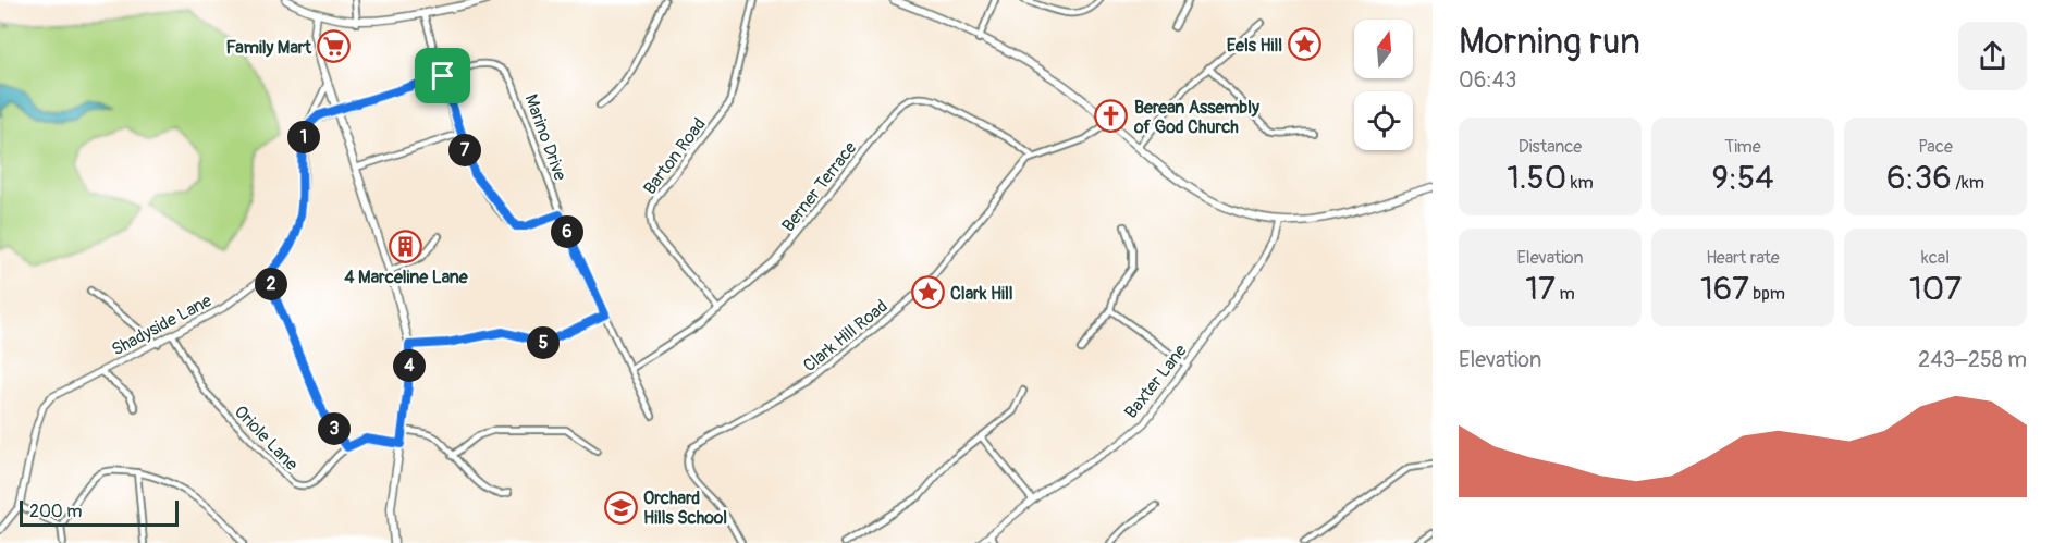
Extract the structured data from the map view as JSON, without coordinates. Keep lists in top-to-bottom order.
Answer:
{
  "streets": {
    "street": [
      "Marino Drive",
      "Barton Road",
      "Berner Terrace",
      "Shadyside Lane",
      "Clark Hill Road",
      "Baxter Lane",
      "Oriole Lane"
    ]
  },
  "crossings": [
    ["Marino Drive", "Berner Terrace"],
    ["Barton Road", "Berner Terrace"],
    ["Berner Terrace", "Clark Hill Road"],
    ["Shadyside Lane", "Oriole Lane"]
  ],
  "places": {
    "place": ["Eels Hill", "Clark Hill"],
    "supermarket": ["Family Mart"],
    "church": ["Berean Assembly of God Church"],
    "building": ["4 Marceline Lane"],
    "school or university": ["Orchard Hills School"]
  },
  "scale_bar": "200 m",
  "north": "top",
  "page": {
    "heading": ["Morning run", "06:43"],
    "stats": [
      ["Distance", "1.50 km"],
      ["Time", "9:54"],
      ["Pace", "6:36 /km"],
      ["Elevation", "17 m"],
      ["Heart rate", "167 bpm"],
      ["kcal", "107"]
    ],
    "pins": [
      "1",
      "7",
      "6",
      "2",
      "5",
      "4",
      "3"
    ],
    "chart": ["Elevation", "243–258 m"],
    "scale": "200 m"
  }
}
